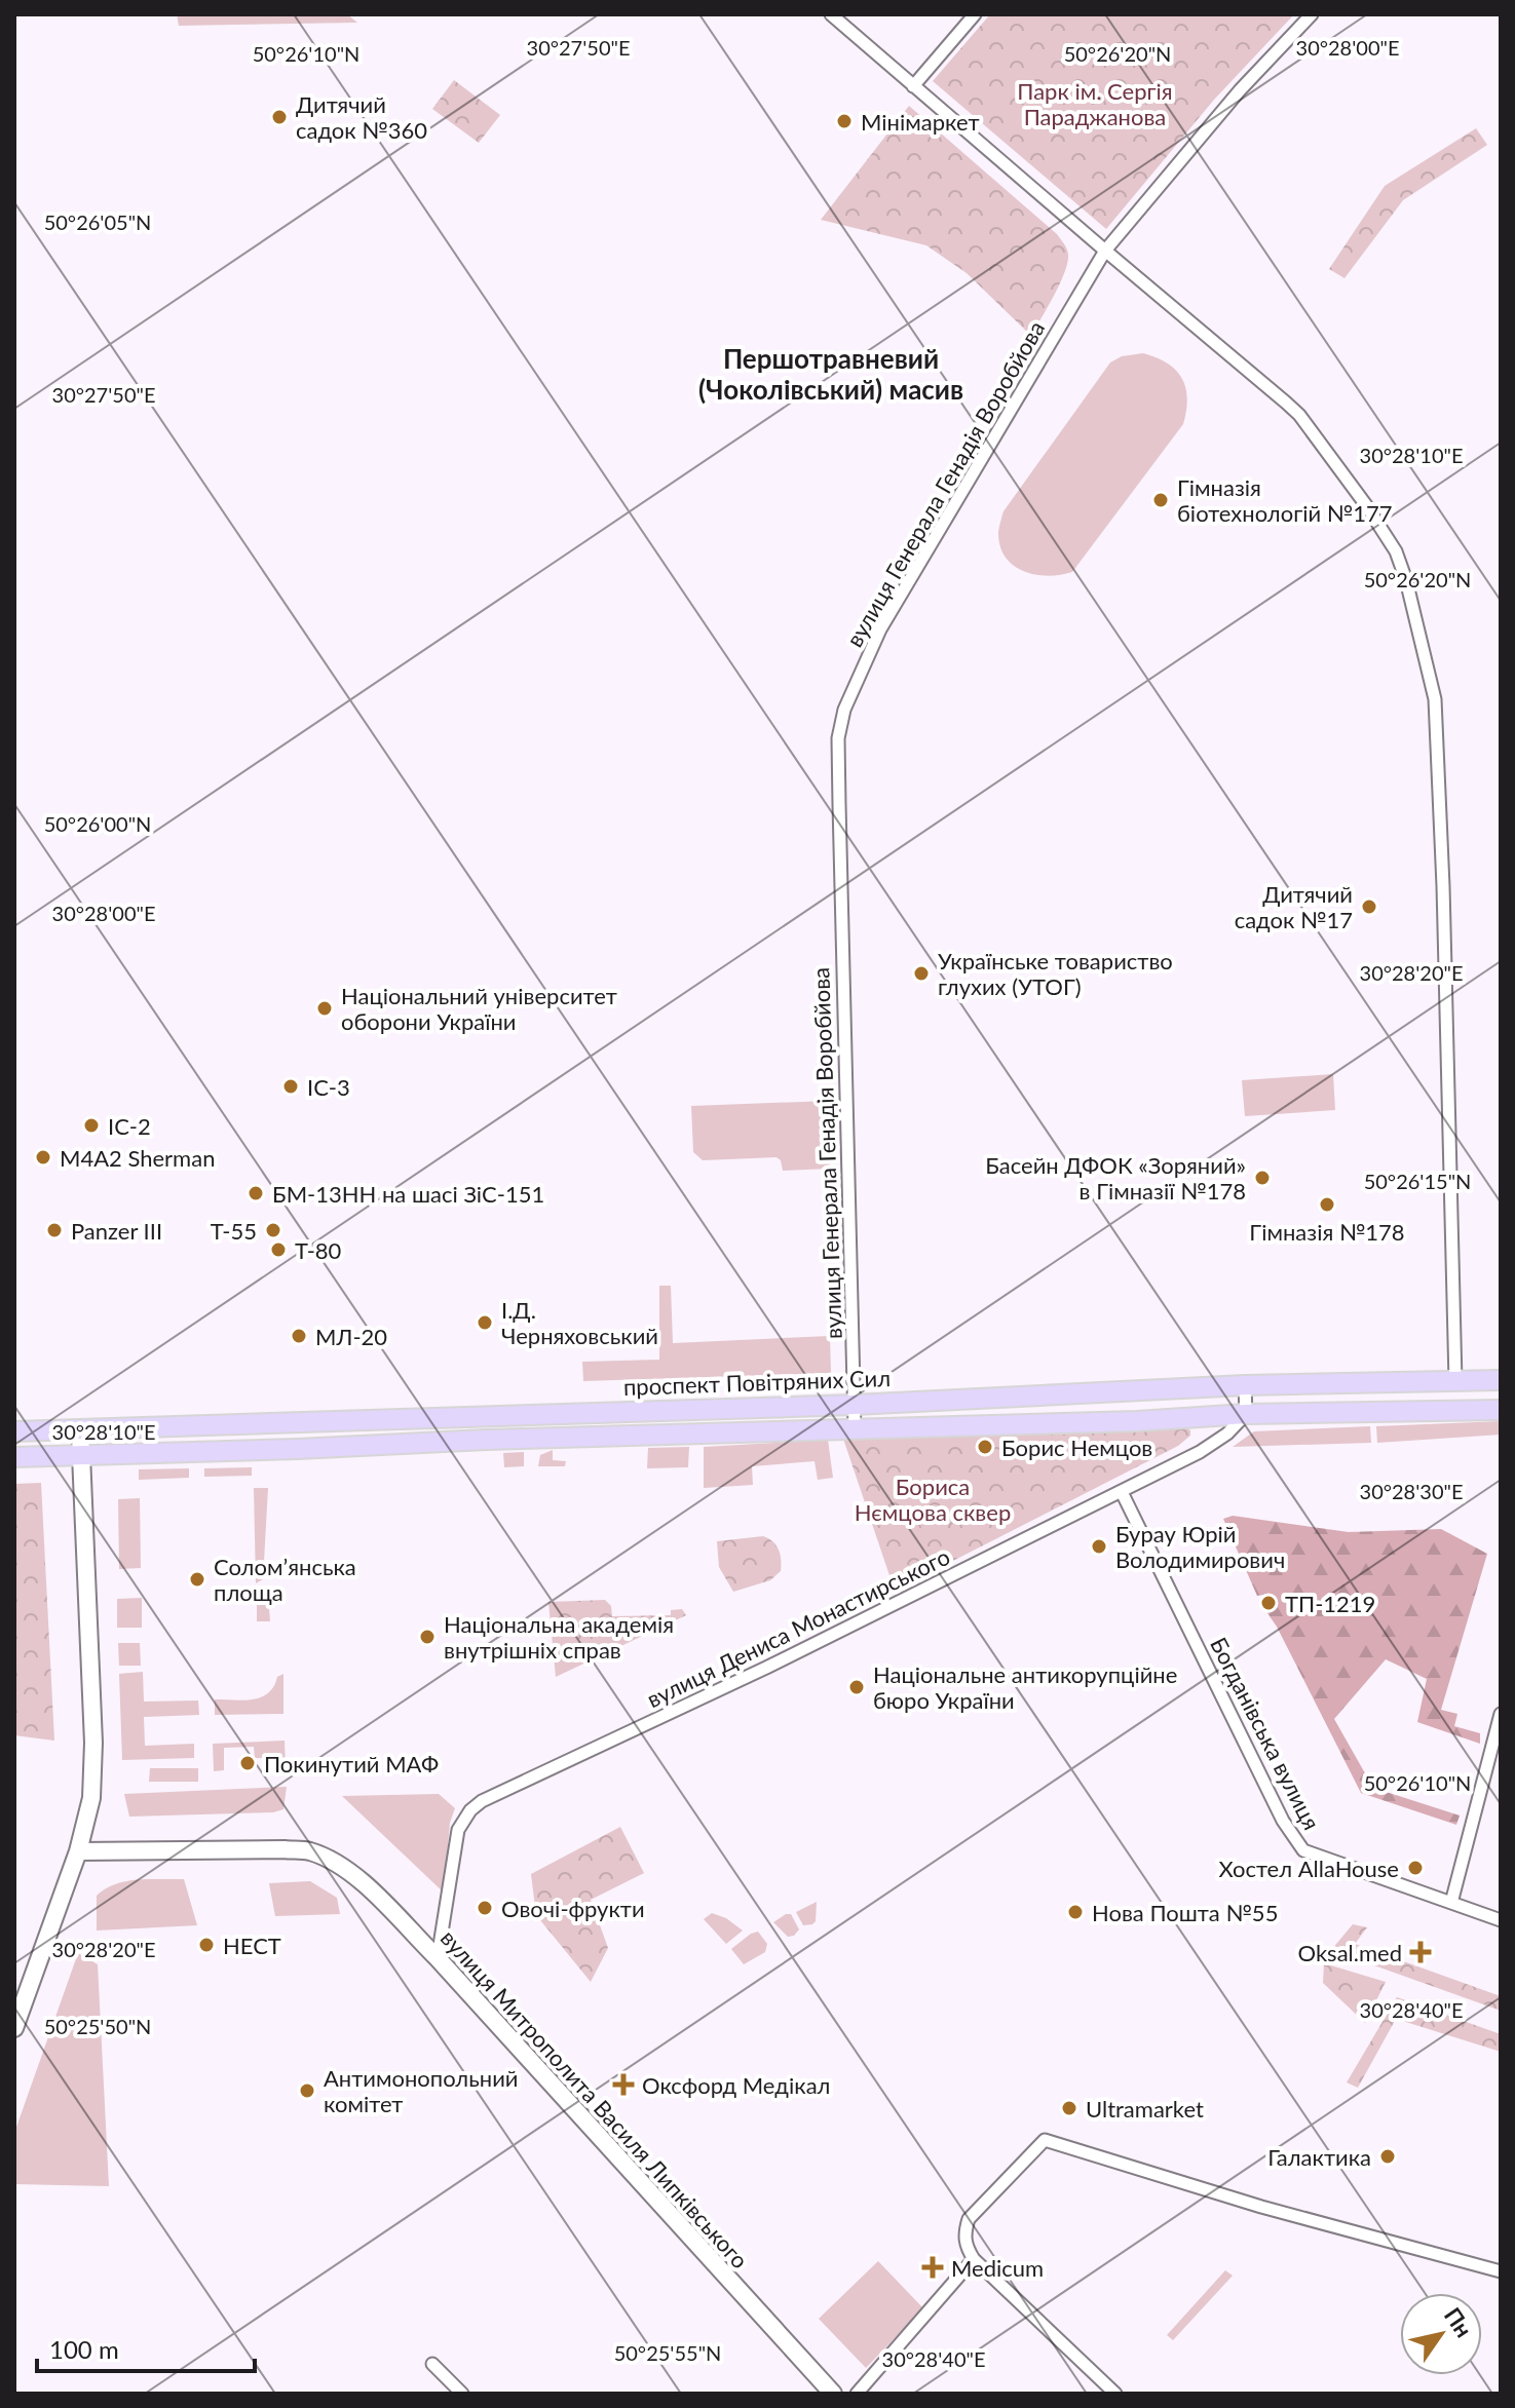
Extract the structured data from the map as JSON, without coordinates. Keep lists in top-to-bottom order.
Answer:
{
  "streets": {
    "main road": ["проспект Повітряних Сил", "вулиця Митрополита Василя Липківського"],
    "street": ["вулиця Генерала Генадія Воробйова", "вулиця Дениса Монастирського", "Богданівська вулиця"]
  },
  "crossings": [
    ["вулиця Генерала Генадія Воробйова", "проспект Повітряних Сил"],
    ["вулиця Дениса Монастирського", "Богданівська вулиця"],
    ["вулиця Дениса Монастирського", "вулиця Митрополита Василя Липківського"]
  ],
  "districts": ["Першотравневий (Чоколівський) масив"],
  "parks": ["Парк ім. Сергія Параджанова", "Бориса Нємцова сквер"],
  "places": {
    "other": [
      "Дитячий садок №360",
      "Мінімаркет",
      "Гімназія біотехнологій №177",
      "Дитячий садок №17",
      "Українське товариство глухих (УТОГ)",
      "Національний університет оборони України",
      "ІС-3",
      "ІС-2",
      "M4A2 Sherman",
      "Басейн ДФОК «Зоряний» в Гімназії №178",
      "БМ-13НН на шасі ЗіС-151",
      "Гімназія №178",
      "Panzer III",
      "Т-55",
      "Т-80",
      "І.Д. Черняховський",
      "МЛ-20",
      "Борис Немцов",
      "Бурау Юрій Володимирович",
      "Соломʼянська площа",
      "ТП-1219",
      "Національна академія внутрішніх справ",
      "Національне антикорупційне бюро України",
      "Покинутий МАФ",
      "Хостел AllaHouse",
      "Овочі-фрукти",
      "Нова Пошта №55",
      "НЕСТ",
      "Антимонопольний комітет",
      "Ultramarket",
      "Галактика"
    ],
    "health": ["Oksal.med", "Оксфорд Медікал", "Medicum"]
  },
  "scale_bar": "100 m",
  "north": "top right",
  "coordinates": [
    "30°27'50\"E",
    "30°28'00\"E",
    "50°26'10\"N",
    "50°26'20\"N",
    "50°26'05\"N",
    "30°28'10\"E",
    "50°26'00\"N",
    "30°28'20\"E",
    "50°26'15\"N",
    "30°28'30\"E",
    "30°28'40\"E",
    "50°25'50\"N",
    "50°25'55\"N"
  ]
}
